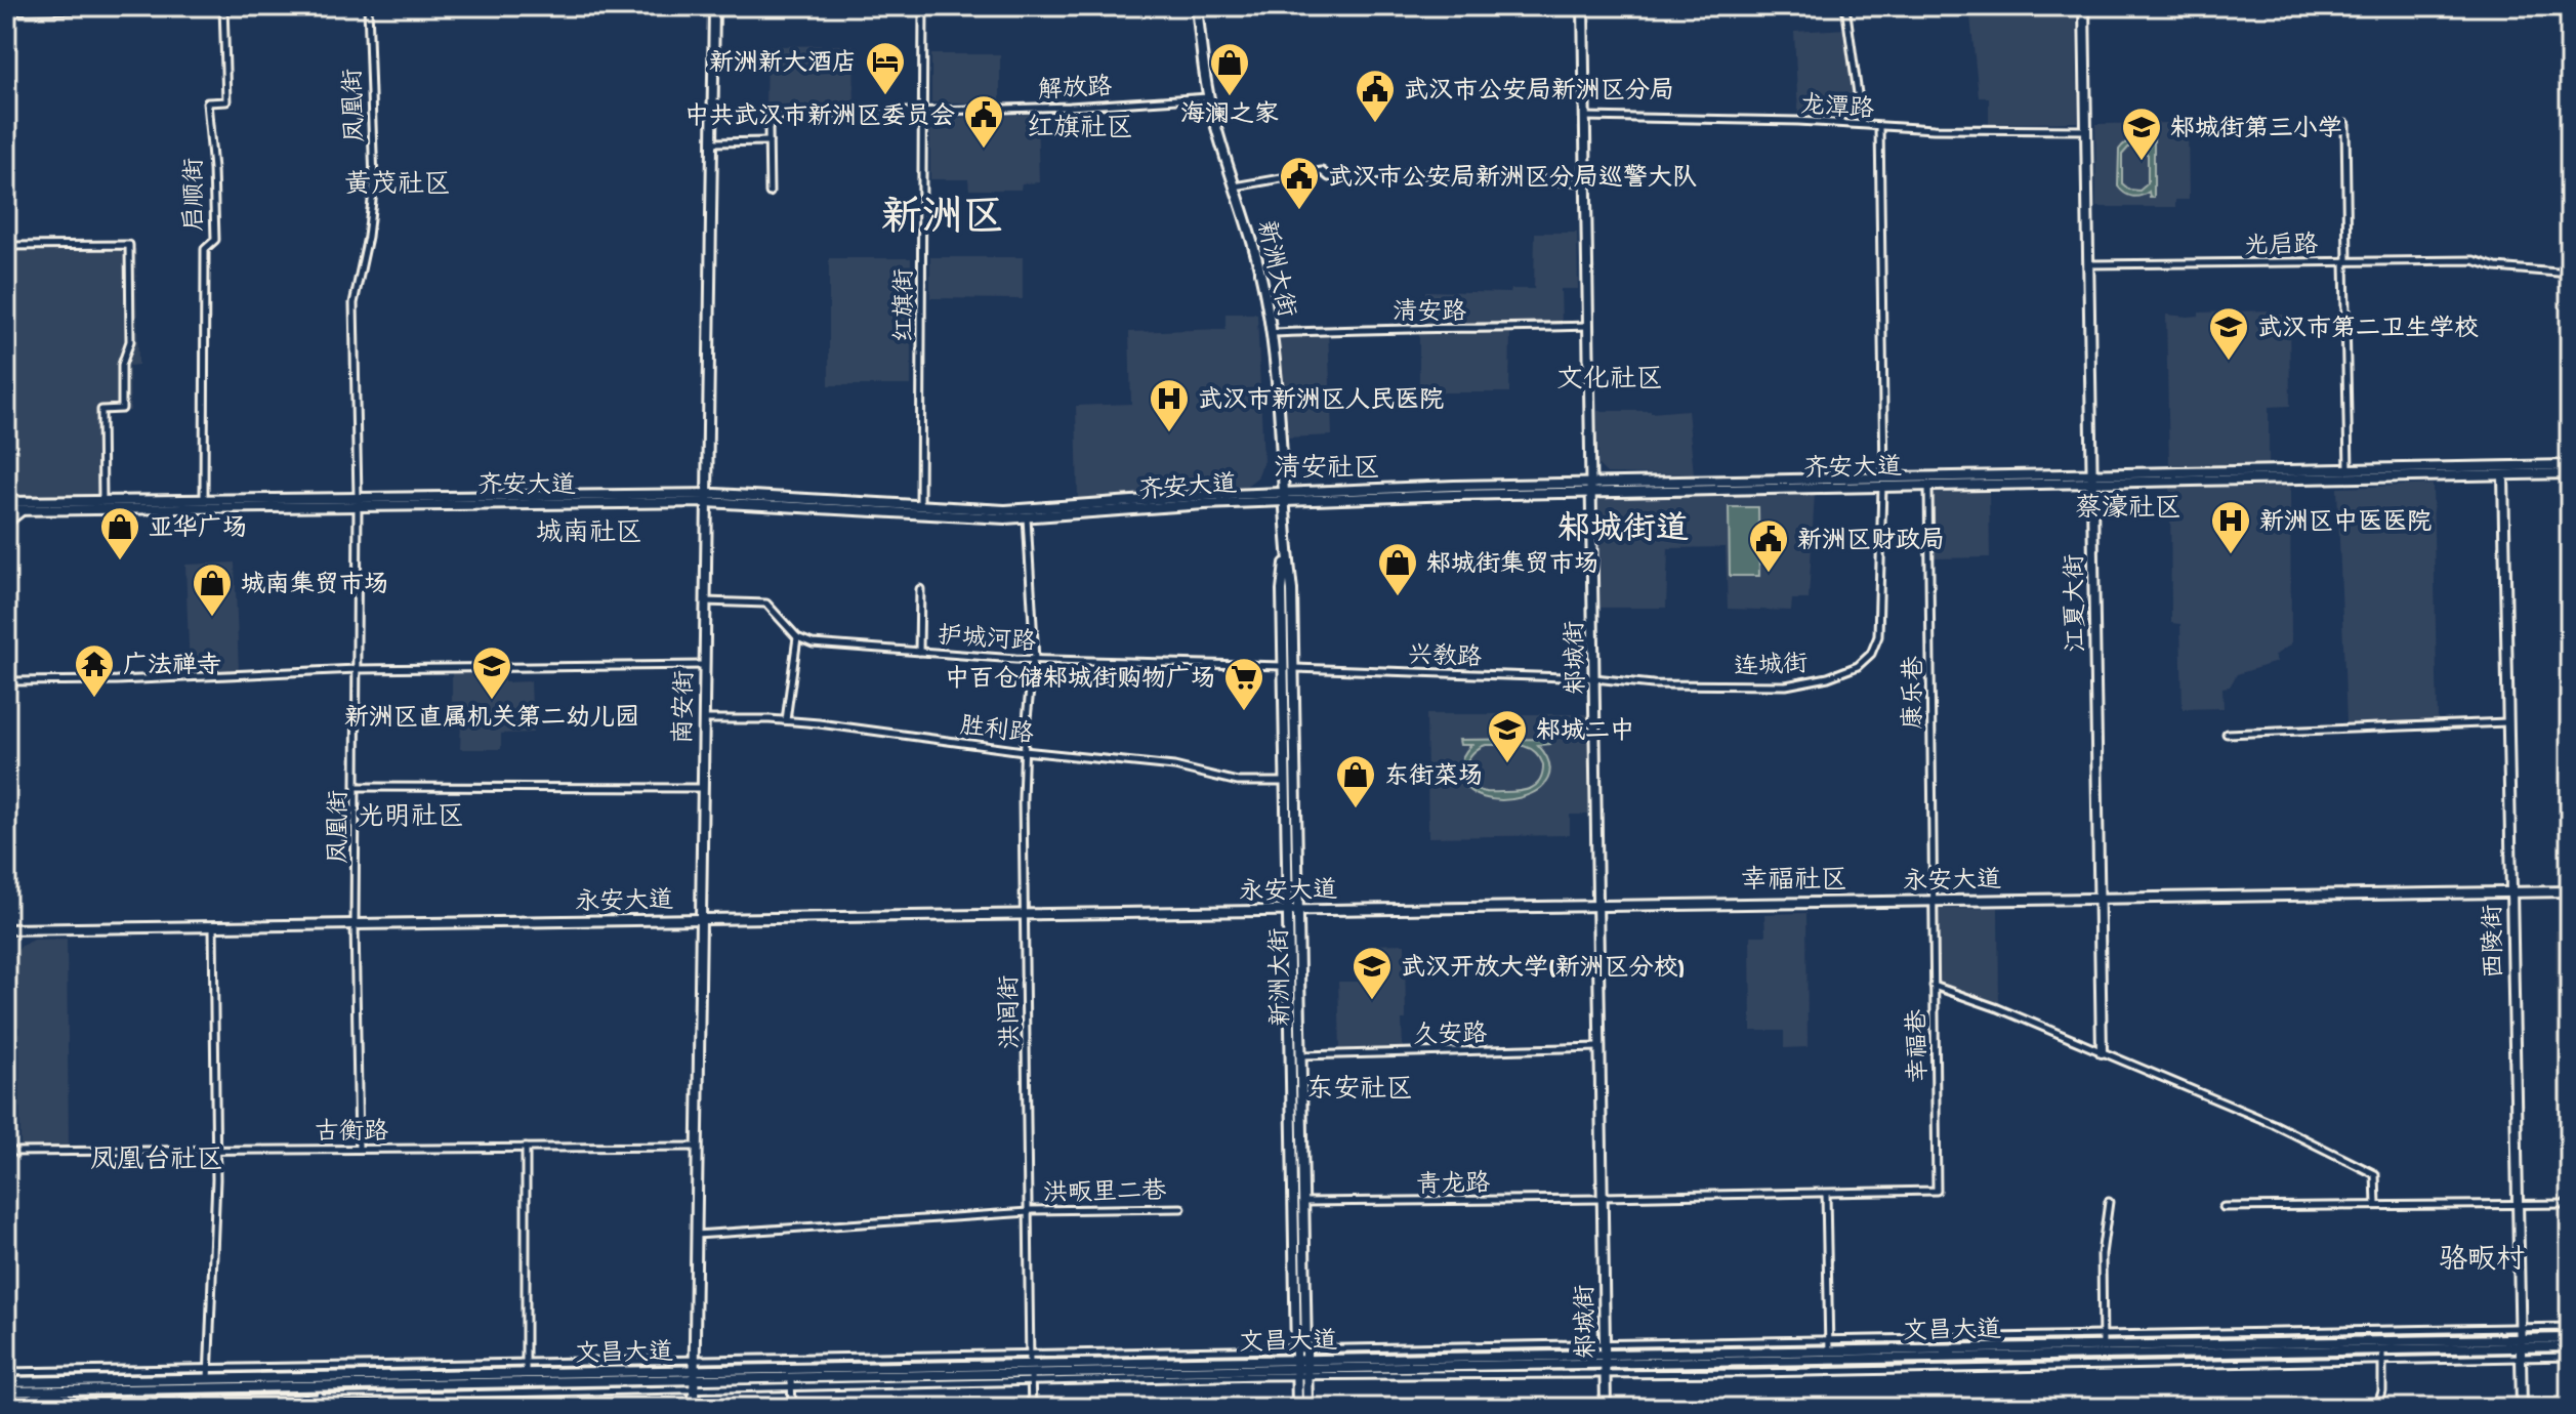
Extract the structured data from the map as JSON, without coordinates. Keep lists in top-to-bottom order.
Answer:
{
  "streets": {
    "main road": [
      "新洲大街",
      "齐安大道",
      "江夏大街",
      "邾城街",
      "南安街",
      "永安大道",
      "西陵街",
      "文昌大道"
    ],
    "street": [
      "解放路",
      "凤凰街",
      "龙潭路",
      "启顺街",
      "光启路",
      "红旗街",
      "清安路",
      "护城河路",
      "兴教路",
      "连城街",
      "康乐巷",
      "胜利路",
      "洪闾街",
      "久安路",
      "幸福巷",
      "古衡路",
      "青龙路",
      "洪畈里二巷"
    ]
  },
  "crossings": [
    ["解放路", "新洲大街"],
    ["解放路", "红旗街"],
    ["凤凰街", "齐安大道"],
    ["凤凰街", "永安大道"],
    ["凤凰街", "古衡路"],
    ["龙潭路", "江夏大街"],
    ["龙潭路", "邾城街"],
    ["龙潭路", "连城街"],
    ["启顺街", "齐安大道"],
    ["光启路", "江夏大街"],
    ["新洲大街", "清安路"],
    ["新洲大街", "齐安大道"],
    ["新洲大街", "护城河路"],
    ["新洲大街", "兴教路"],
    ["新洲大街", "胜利路"],
    ["新洲大街", "永安大道"],
    ["新洲大街", "久安路"],
    ["新洲大街", "青龙路"],
    ["新洲大街", "文昌大道"],
    ["红旗街", "齐安大道"],
    ["清安路", "邾城街"],
    ["齐安大道", "江夏大街"],
    ["齐安大道", "邾城街"],
    ["齐安大道", "连城街"],
    ["齐安大道", "康乐巷"],
    ["齐安大道", "南安街"],
    ["齐安大道", "西陵街"],
    ["齐安大道", "洪闾街"],
    ["江夏大街", "永安大道"],
    ["护城河路", "兴教路"],
    ["护城河路", "洪闾街"],
    ["兴教路", "邾城街"],
    ["兴教路", "连城街"],
    ["邾城街", "连城街"],
    ["邾城街", "永安大道"],
    ["邾城街", "久安路"],
    ["邾城街", "青龙路"],
    ["邾城街", "文昌大道"],
    ["康乐巷", "永安大道"],
    ["康乐巷", "幸福巷"],
    ["南安街", "胜利路"],
    ["南安街", "永安大道"],
    ["南安街", "古衡路"],
    ["南安街", "洪畈里二巷"],
    ["南安街", "文昌大道"],
    ["胜利路", "洪闾街"],
    ["永安大道", "西陵街"],
    ["永安大道", "洪闾街"],
    ["永安大道", "幸福巷"],
    ["西陵街", "文昌大道"],
    ["洪闾街", "洪畈里二巷"],
    ["洪闾街", "文昌大道"],
    ["幸福巷", "青龙路"]
  ],
  "districts": [
    "红旗社区",
    "黄茂社区",
    "新洲区",
    "文化社区",
    "清安社区",
    "蔡濠社区",
    "邾城街道",
    "城南社区",
    "光明社区",
    "幸福社区",
    "东安社区",
    "凤凰台社区",
    "骆畈村"
  ],
  "places": {
    "hotel": ["新洲新大酒店"],
    "shop": [
      "海澜之家",
      "亚华广场",
      "邾城街集贸市场",
      "城南集贸市场",
      "东街菜场"
    ],
    "public building": [
      "武汉市公安局新洲区分局",
      "中共武汉市新洲区委员会",
      "武汉市公安局新洲区分局巡警大队",
      "新洲区财政局"
    ],
    "school or university": [
      "邾城街第三小学",
      "武汉市第二卫生学校",
      "新洲区直属机关第二幼儿园",
      "邾城二中",
      "武汉开放大学(新洲区分校)"
    ],
    "hospital": ["武汉市新洲区人民医院", "新洲区中医医院"],
    "temple": ["广法禅寺"],
    "supermarket": ["中百仓储邾城街购物广场"]
  }
}
